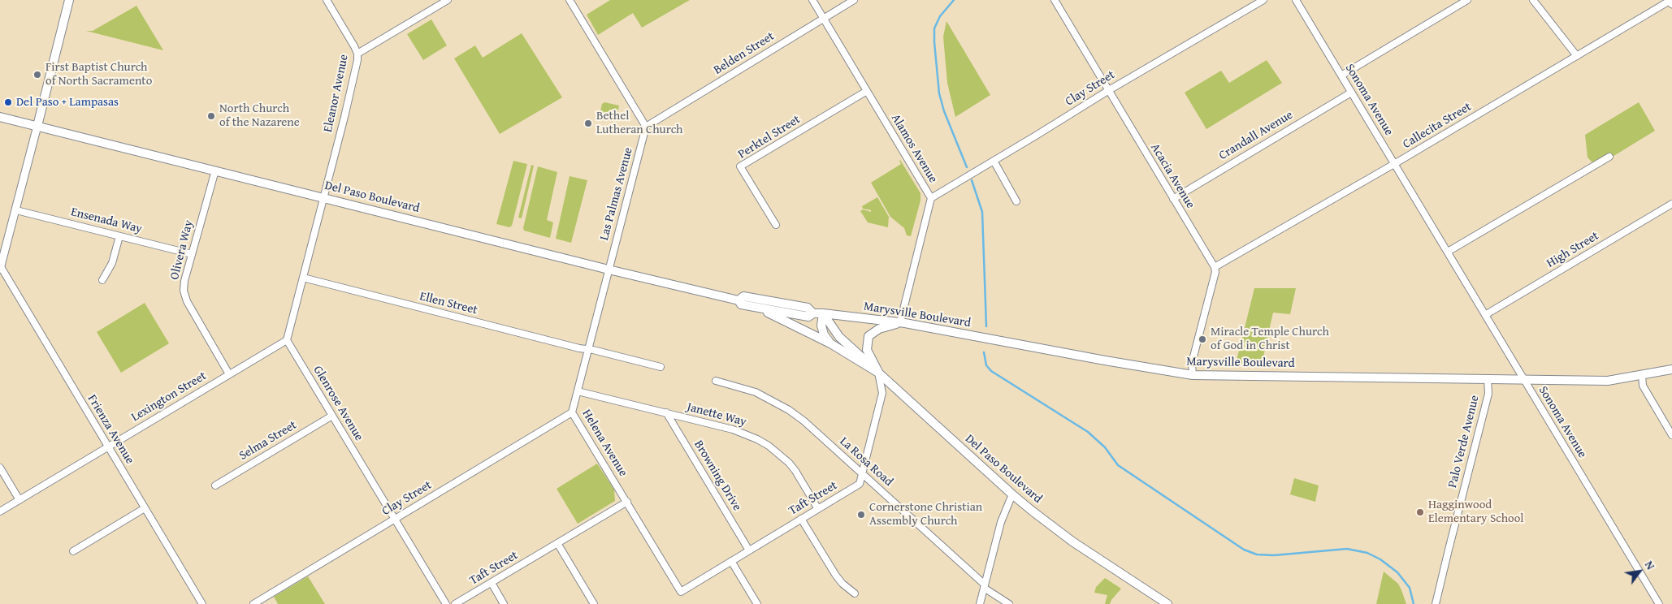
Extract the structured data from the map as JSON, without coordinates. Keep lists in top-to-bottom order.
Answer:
{
  "streets": {
    "main road": ["Del Paso Boulevard", "Marysville Boulevard"],
    "street": [
      "Belden Street",
      "Clay Street",
      "Eleanor Avenue",
      "Sonoma Avenue",
      "Callecita Street",
      "Crandall Avenue",
      "Perktel Street",
      "Alamos Avenue",
      "Acacia Avenue",
      "Las Palmas Avenue",
      "Ensenada Way",
      "Olivera Way",
      "High Street",
      "Ellen Street",
      "Lexington Street",
      "Glenrose Avenue",
      "Janette Way",
      "Frienza Avenue",
      "Selma Street",
      "Palo Verde Avenue",
      "Helena Avenue",
      "La Rosa Road",
      "Browning Drive",
      "Taft Street"
    ]
  },
  "crossings": [
    ["Belden Street", "Alamos Avenue"],
    ["Belden Street", "Las Palmas Avenue"],
    ["Clay Street", "Alamos Avenue"],
    ["Clay Street", "Acacia Avenue"],
    ["Clay Street", "Glenrose Avenue"],
    ["Clay Street", "Helena Avenue"],
    ["Eleanor Avenue", "Del Paso Boulevard"],
    ["Sonoma Avenue", "Callecita Street"],
    ["Sonoma Avenue", "Crandall Avenue"],
    ["Sonoma Avenue", "High Street"],
    ["Sonoma Avenue", "Marysville Boulevard"],
    ["Callecita Street", "Acacia Avenue"],
    ["Crandall Avenue", "Acacia Avenue"],
    ["Perktel Street", "Alamos Avenue"],
    ["Alamos Avenue", "Marysville Boulevard"],
    ["Las Palmas Avenue", "Del Paso Boulevard"],
    ["Las Palmas Avenue", "Helena Avenue"],
    ["Del Paso Boulevard", "Olivera Way"],
    ["Del Paso Boulevard", "Marysville Boulevard"],
    ["Del Paso Boulevard", "Helena Avenue"],
    ["Del Paso Boulevard", "Taft Street"],
    ["Ensenada Way", "Olivera Way"],
    ["Olivera Way", "Lexington Street"],
    ["Ellen Street", "Helena Avenue"],
    ["Marysville Boulevard", "Palo Verde Avenue"],
    ["Lexington Street", "Glenrose Avenue"],
    ["Lexington Street", "Frienza Avenue"],
    ["Glenrose Avenue", "Selma Street"],
    ["Janette Way", "Helena Avenue"],
    ["Janette Way", "Browning Drive"],
    ["Janette Way", "Taft Street"],
    ["Helena Avenue", "Taft Street"],
    ["La Rosa Road", "Taft Street"],
    ["Browning Drive", "Taft Street"]
  ],
  "places": [
    "First Baptist Church of North Sacramento",
    "Del Paso + Lampasas",
    "North Church of the Nazarene",
    "Bethel Lutheran Church",
    "Miracle Temple Church of God in Christ",
    "Hagginwood Elementary School",
    "Cornerstone Christian Assembly Church"
  ],
  "north": "top right"
}
